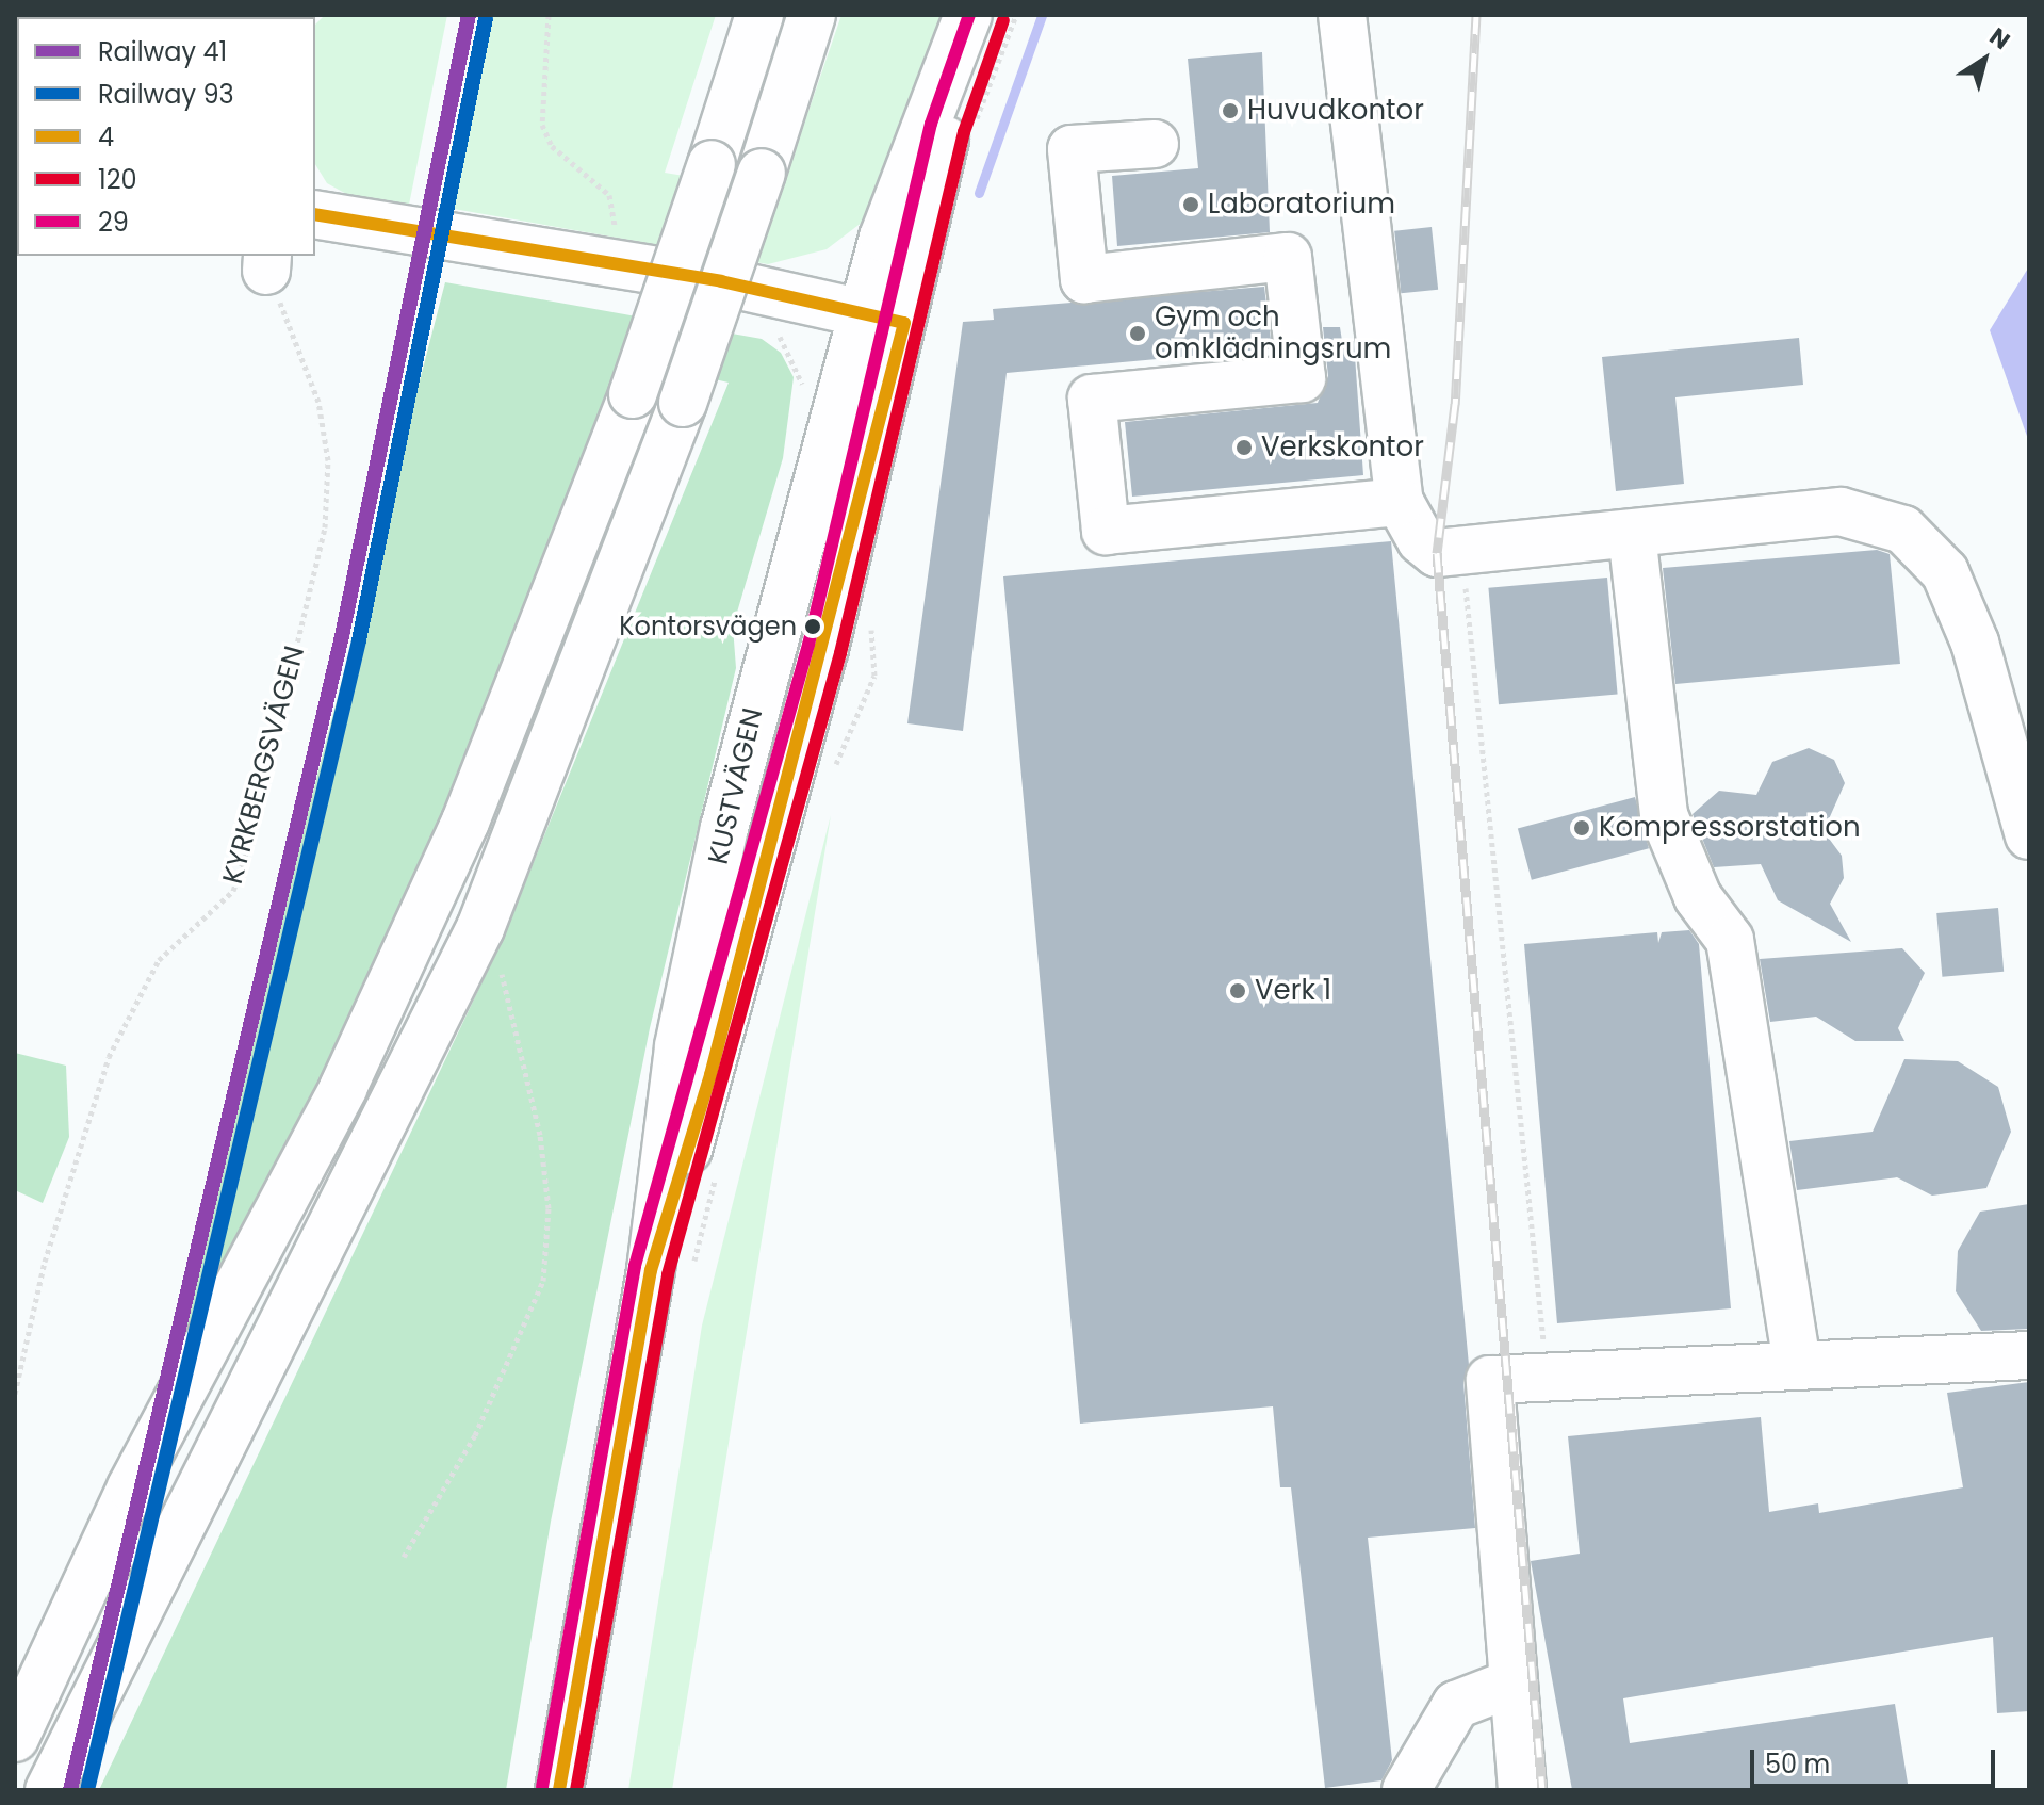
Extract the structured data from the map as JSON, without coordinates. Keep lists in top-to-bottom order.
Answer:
{
  "streets": {
    "main road": ["KUSTVÄGEN"],
    "path": ["KYRKBERGSVÄGEN"]
  },
  "places": [
    "Huvudkontor",
    "Laboratorium",
    "Gym och omklädningsrum",
    "Verkskontor",
    "Kontorsvägen",
    "Kompressorstation",
    "Verk 1"
  ],
  "lines": [
    "rail line 41",
    "transit line 29",
    "rail line 93",
    "transit line 120",
    "transit line 4"
  ],
  "legend": [
    "Railway 41",
    "Railway 93",
    "4",
    "120",
    "29"
  ],
  "scale_bar": "50 m",
  "north": "top right"
}
